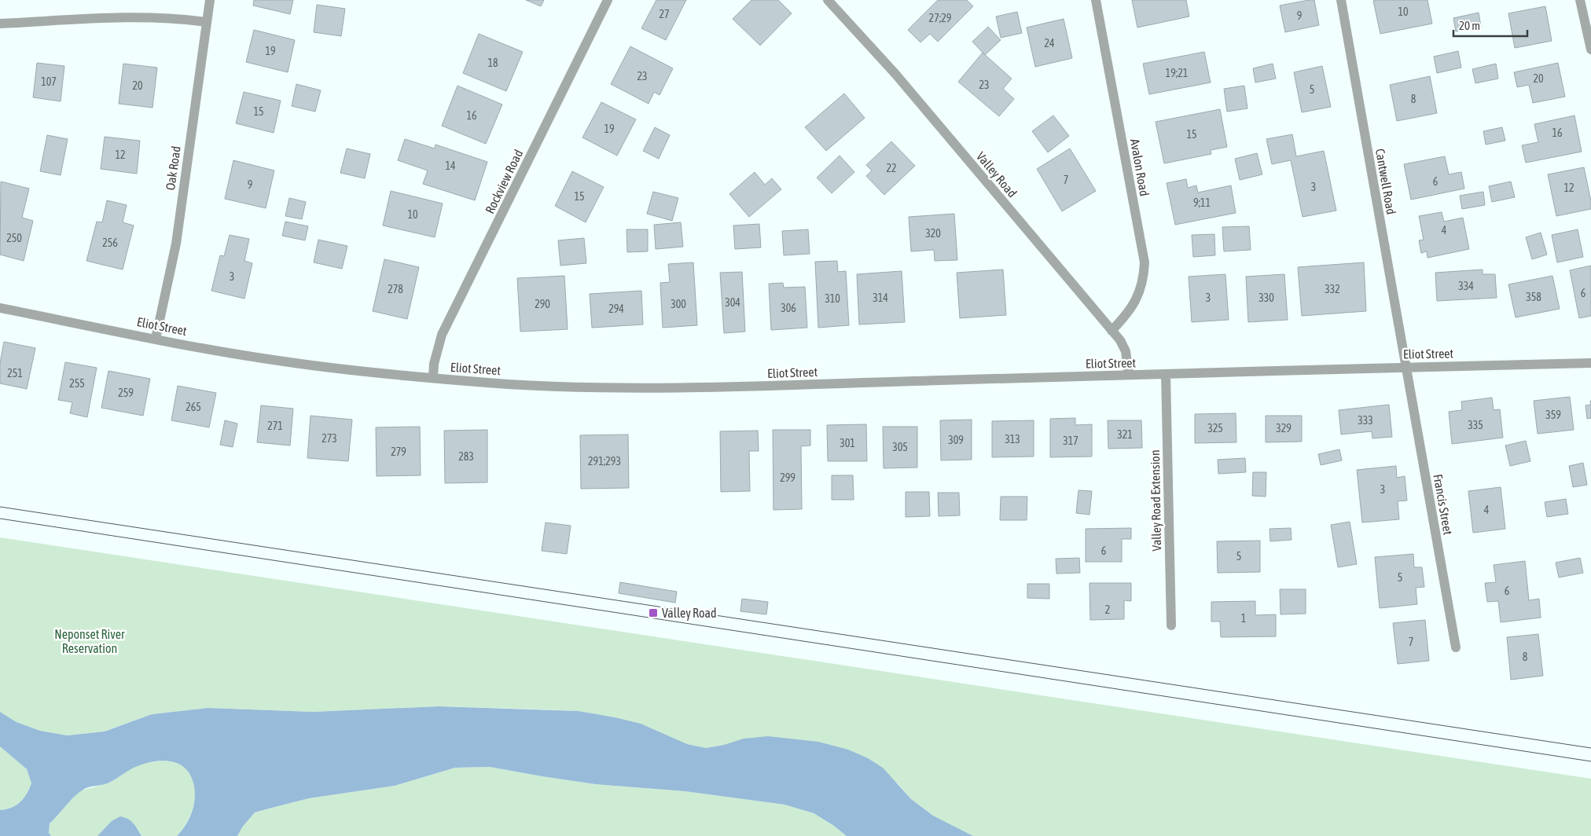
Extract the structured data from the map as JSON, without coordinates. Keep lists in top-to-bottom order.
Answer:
{
  "streets": {
    "street": [
      "Avalon Road",
      "Oak Road",
      "Valley Road",
      "Rockview Road",
      "Cantwell Road",
      "Eliot Street",
      "Valley Road Extension",
      "Francis Street"
    ]
  },
  "crossings": [
    ["Avalon Road", "Valley Road"],
    ["Oak Road", "Eliot Street"],
    ["Valley Road", "Eliot Street"],
    ["Rockview Road", "Eliot Street"],
    ["Cantwell Road", "Eliot Street"],
    ["Cantwell Road", "Francis Street"],
    ["Eliot Street", "Valley Road Extension"],
    ["Eliot Street", "Francis Street"]
  ],
  "parks": ["Neponset River Reservation"],
  "places": {
    "transit": ["Valley Road"]
  },
  "house_numbers": [
    "10",
    "27",
    "9",
    "27;29",
    "24",
    "19",
    "18",
    "19;21",
    "23",
    "20",
    "107",
    "23",
    "20",
    "5",
    "8",
    "15",
    "16",
    "19",
    "16",
    "15",
    "12",
    "14",
    "22",
    "7",
    "6",
    "9",
    "3",
    "12",
    "15",
    "9;11",
    "10",
    "4",
    "320",
    "250",
    "256",
    "3",
    "334",
    "278",
    "332",
    "6",
    "358",
    "314",
    "3",
    "330",
    "310",
    "304",
    "290",
    "300",
    "306",
    "294",
    "251",
    "255",
    "259",
    "265",
    "359",
    "333",
    "335",
    "271",
    "325",
    "329",
    "321",
    "273",
    "313",
    "309",
    "317",
    "301",
    "305",
    "279",
    "283",
    "291;293",
    "299",
    "3",
    "4",
    "6",
    "5",
    "5",
    "6",
    "2",
    "1",
    "7",
    "8"
  ],
  "scale_bar": "20 m"
}
